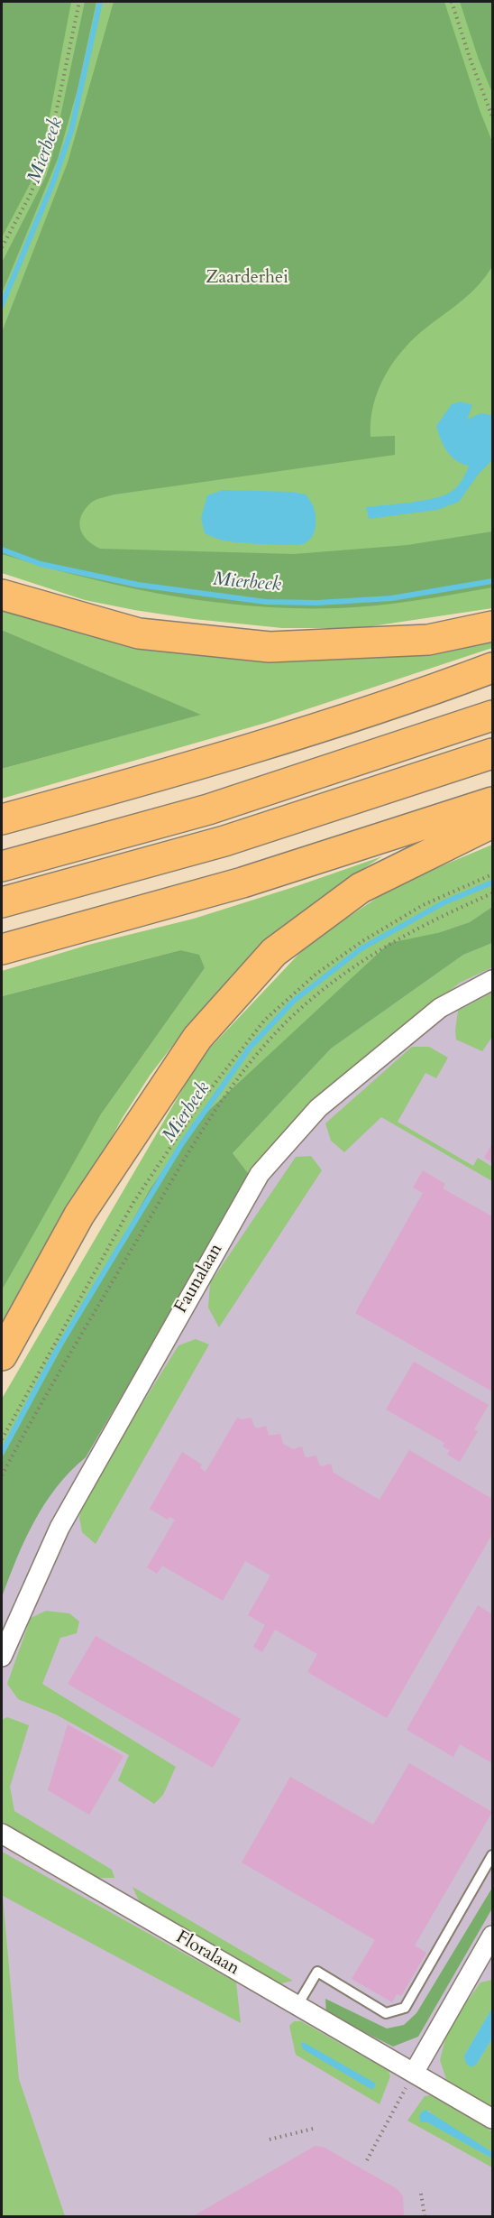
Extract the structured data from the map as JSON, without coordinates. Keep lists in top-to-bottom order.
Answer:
{
  "streets": {
    "street": ["Faunalaan", "Floralaan"]
  },
  "water": ["Mierbeek"],
  "parks": ["Zaarderhei"]
}
